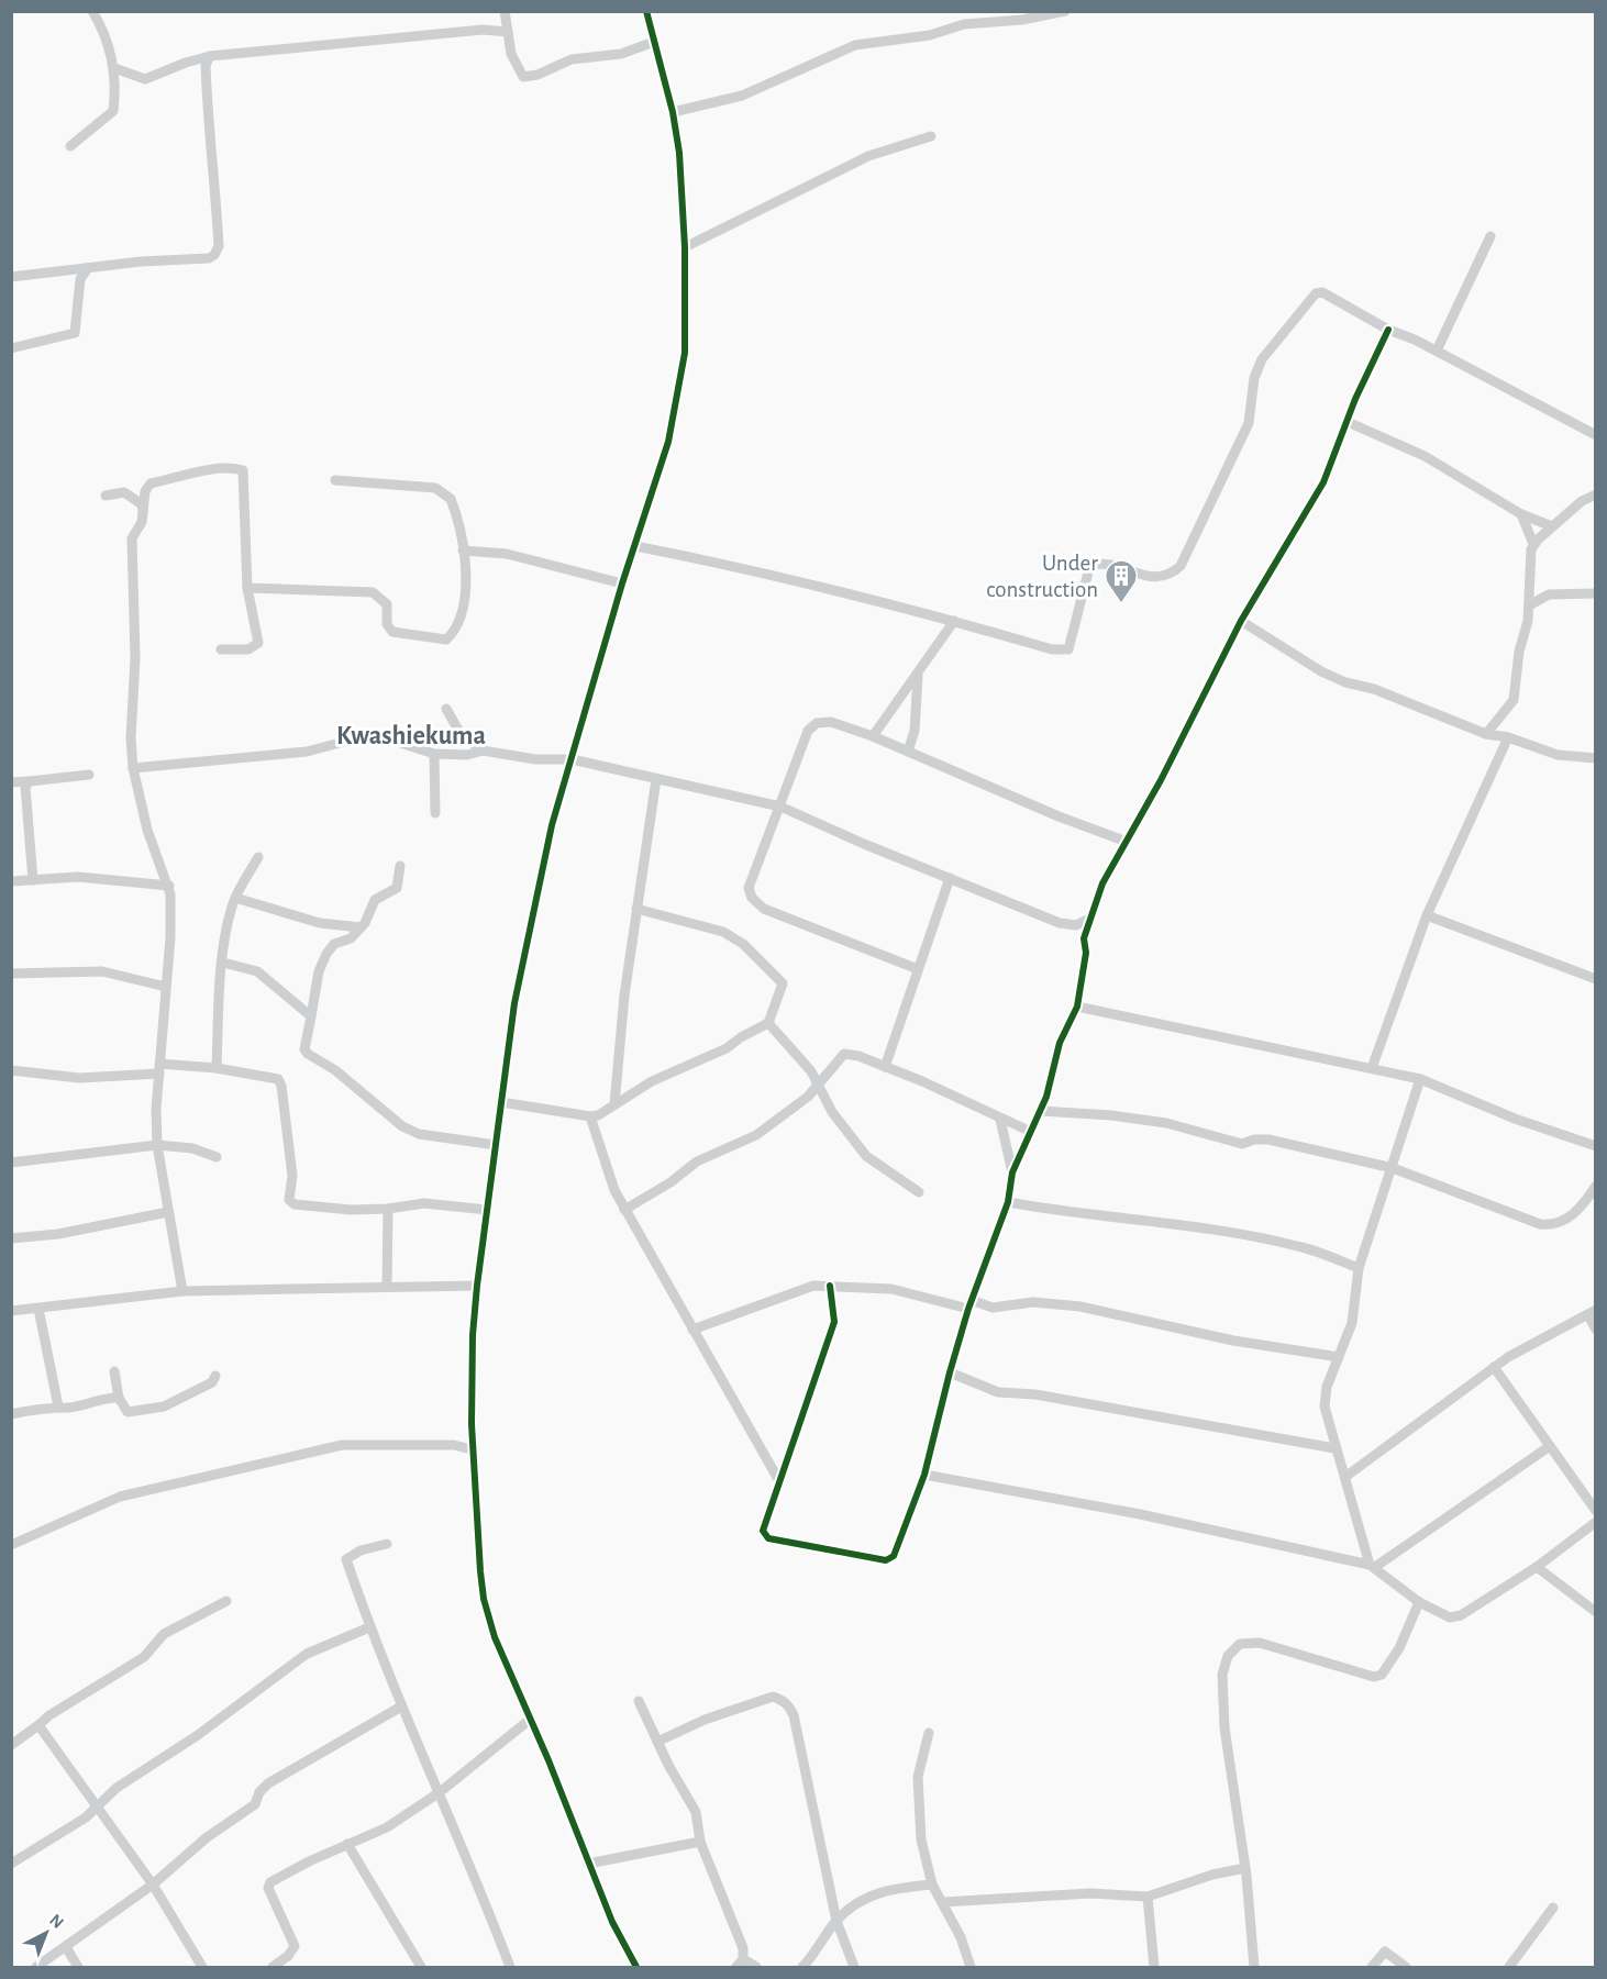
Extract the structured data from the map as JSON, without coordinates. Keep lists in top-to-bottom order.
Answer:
{
  "districts": ["Kwashiekuma"],
  "places": {
    "building": ["Under construction"]
  },
  "north": "top right"
}
